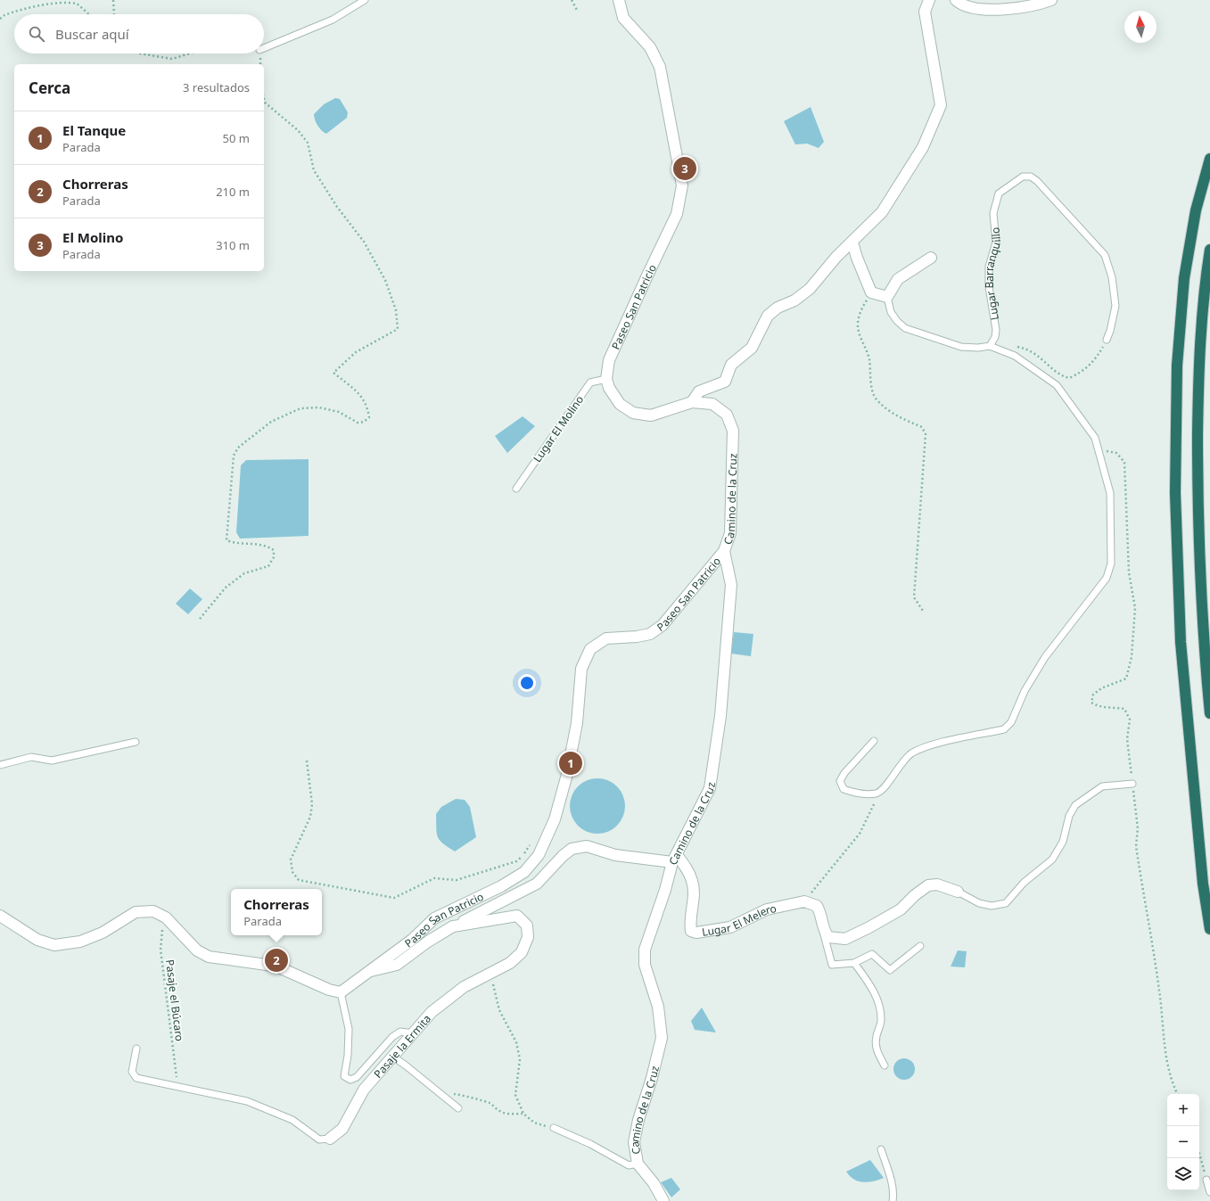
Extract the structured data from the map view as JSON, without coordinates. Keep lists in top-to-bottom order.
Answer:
{
  "streets": {
    "street": [
      "Paseo San Patricio",
      "Camino de la Cruz",
      "Lugar El Melero",
      "Pasaje la Ermita"
    ],
    "lane": ["Lugar Barranquillo", "Lugar El Molino"],
    "path": ["Pasaje el Búcaro"]
  },
  "crossings": [
    ["Paseo San Patricio", "Lugar El Molino"],
    ["Paseo San Patricio", "Camino de la Cruz"],
    ["Paseo San Patricio", "Pasaje la Ermita"],
    ["Camino de la Cruz", "Lugar El Melero"],
    ["Pasaje el Búcaro", "Pasaje la Ermita"]
  ],
  "north": "top",
  "page": {
    "search": "Buscar aquí",
    "heading": ["Cerca", "3 resultados"],
    "list": [
      {
        "mark": "1",
        "name": "El Tanque",
        "note": "Parada",
        "value": "50 m"
      },
      {
        "mark": "2",
        "name": "Chorreras",
        "note": "Parada",
        "value": "210 m"
      },
      {
        "mark": "3",
        "name": "El Molino",
        "note": "Parada",
        "value": "310 m"
      }
    ],
    "pins": ["3", "1", "2"],
    "popup": ["Chorreras", "Parada"],
    "map_buttons": ["+", "−"]
  }
}
